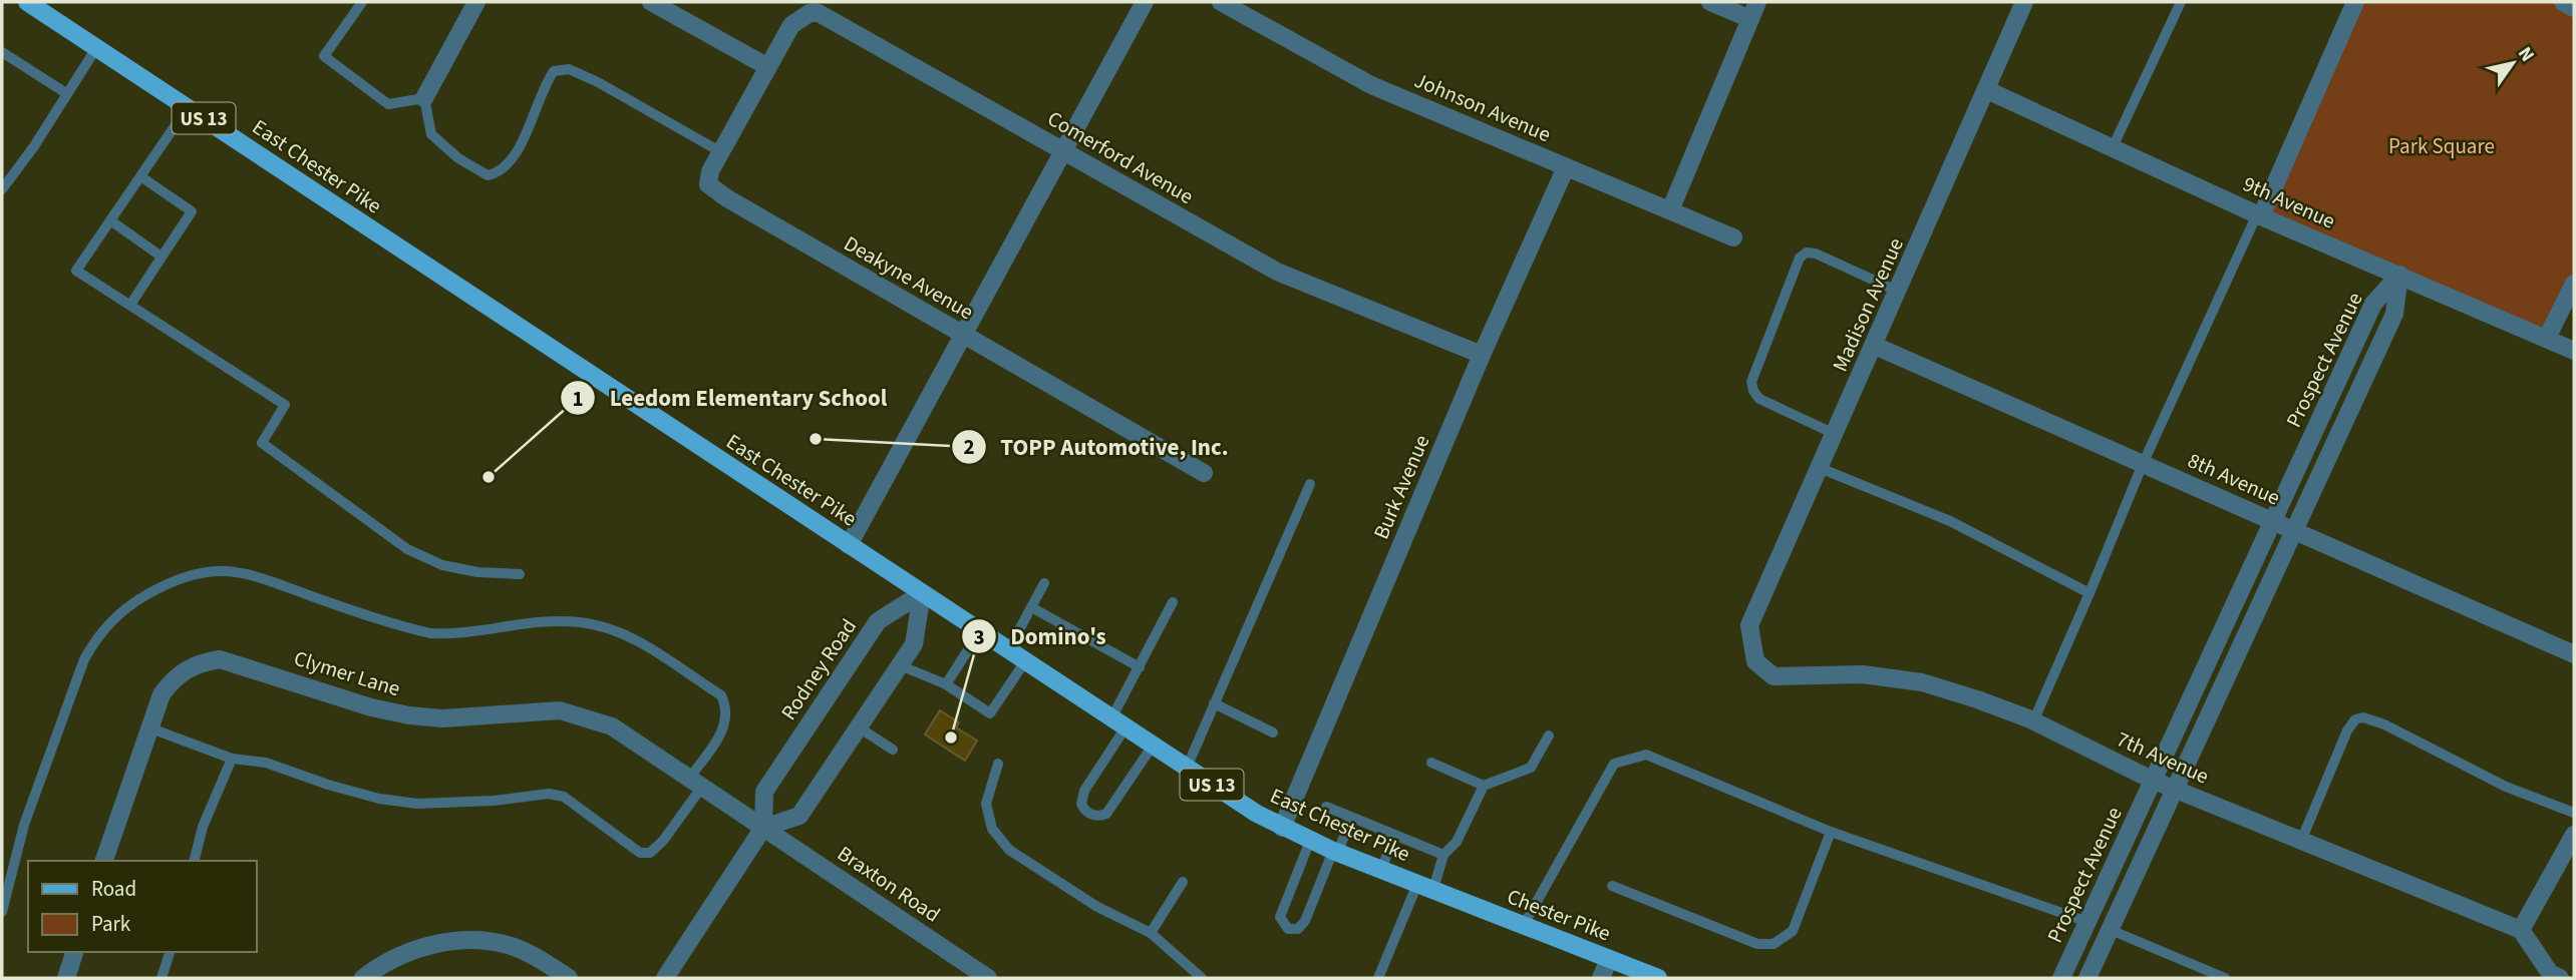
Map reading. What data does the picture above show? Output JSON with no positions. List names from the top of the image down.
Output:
{
  "streets": {
    "main road": ["US 13", "East Chester Pike", "Chester Pike"],
    "street": [
      "Johnson Avenue",
      "Comerford Avenue",
      "9th Avenue",
      "Deakyne Avenue",
      "Madison Avenue",
      "Prospect Avenue",
      "8th Avenue",
      "Burk Avenue",
      "Rodney Road",
      "Clymer Lane",
      "7th Avenue",
      "Braxton Road"
    ]
  },
  "crossings": [
    ["Johnson Avenue", "Burk Avenue"],
    ["Comerford Avenue", "Deakyne Avenue"],
    ["Comerford Avenue", "Burk Avenue"],
    ["East Chester Pike", "Burk Avenue"],
    ["East Chester Pike", "Rodney Road"],
    ["East Chester Pike", "Chester Pike"],
    ["9th Avenue", "Madison Avenue"],
    ["9th Avenue", "Prospect Avenue"],
    ["Madison Avenue", "8th Avenue"],
    ["Madison Avenue", "7th Avenue"],
    ["Prospect Avenue", "8th Avenue"],
    ["Prospect Avenue", "7th Avenue"],
    ["Rodney Road", "Clymer Lane"],
    ["Rodney Road", "Braxton Road"],
    ["Clymer Lane", "Braxton Road"]
  ],
  "parks": ["Park Square"],
  "places": ["TOPP Automotive, Inc.", "Leedom Elementary School", "Domino's"],
  "legend": ["Road", "Park"],
  "north": "top right"
}
